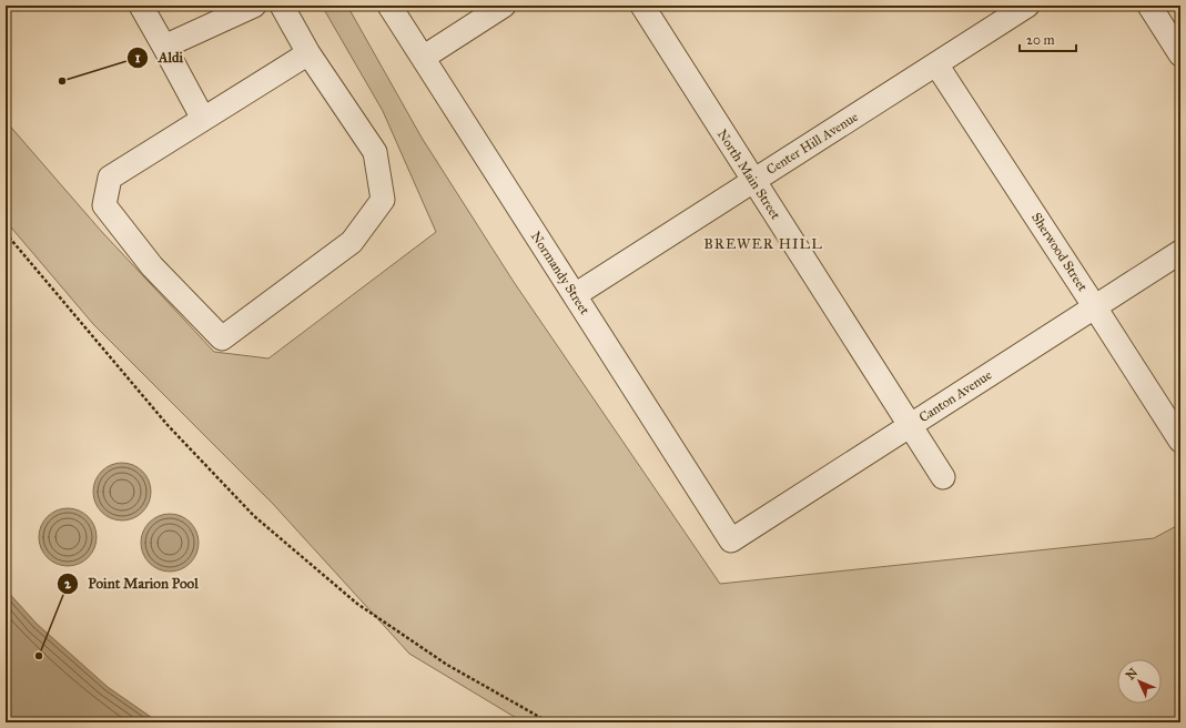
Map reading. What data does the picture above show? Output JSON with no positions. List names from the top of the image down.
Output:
{
  "streets": {
    "street": [
      "Center Hill Avenue",
      "North Main Street",
      "Sherwood Street",
      "Normandy Street",
      "Canton Avenue"
    ]
  },
  "crossings": [
    ["Center Hill Avenue", "North Main Street"],
    ["Center Hill Avenue", "Sherwood Street"],
    ["Center Hill Avenue", "Normandy Street"],
    ["North Main Street", "Canton Avenue"],
    ["Sherwood Street", "Canton Avenue"],
    ["Normandy Street", "Canton Avenue"]
  ],
  "districts": ["BREWER HILL"],
  "places": ["Aldi", "Point Marion Pool"],
  "scale_bar": "20 m",
  "north": "top left"
}
